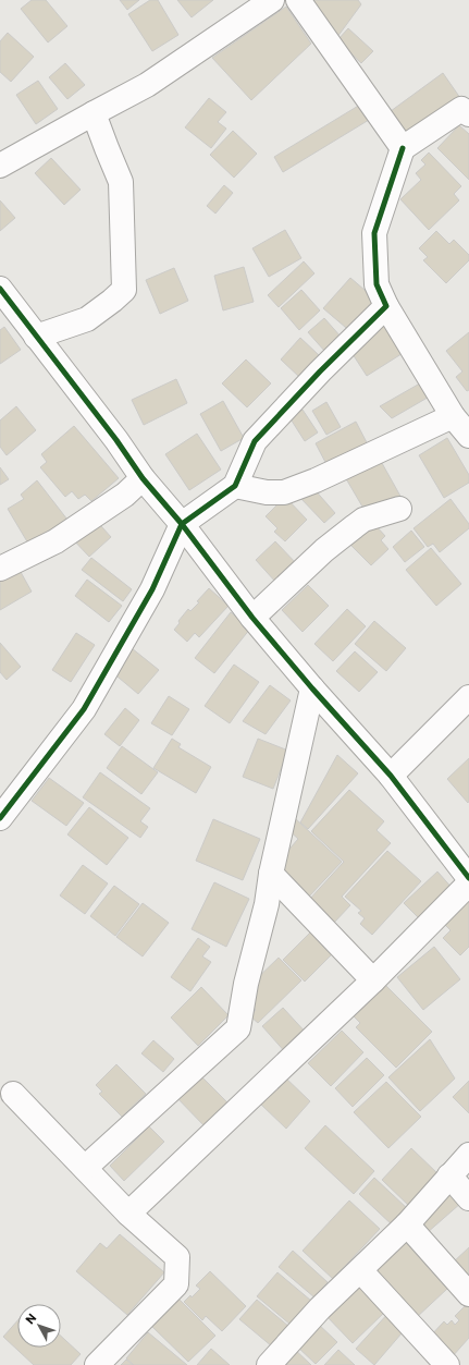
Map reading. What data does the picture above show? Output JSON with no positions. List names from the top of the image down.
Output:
{
  "north": "top left"
}
